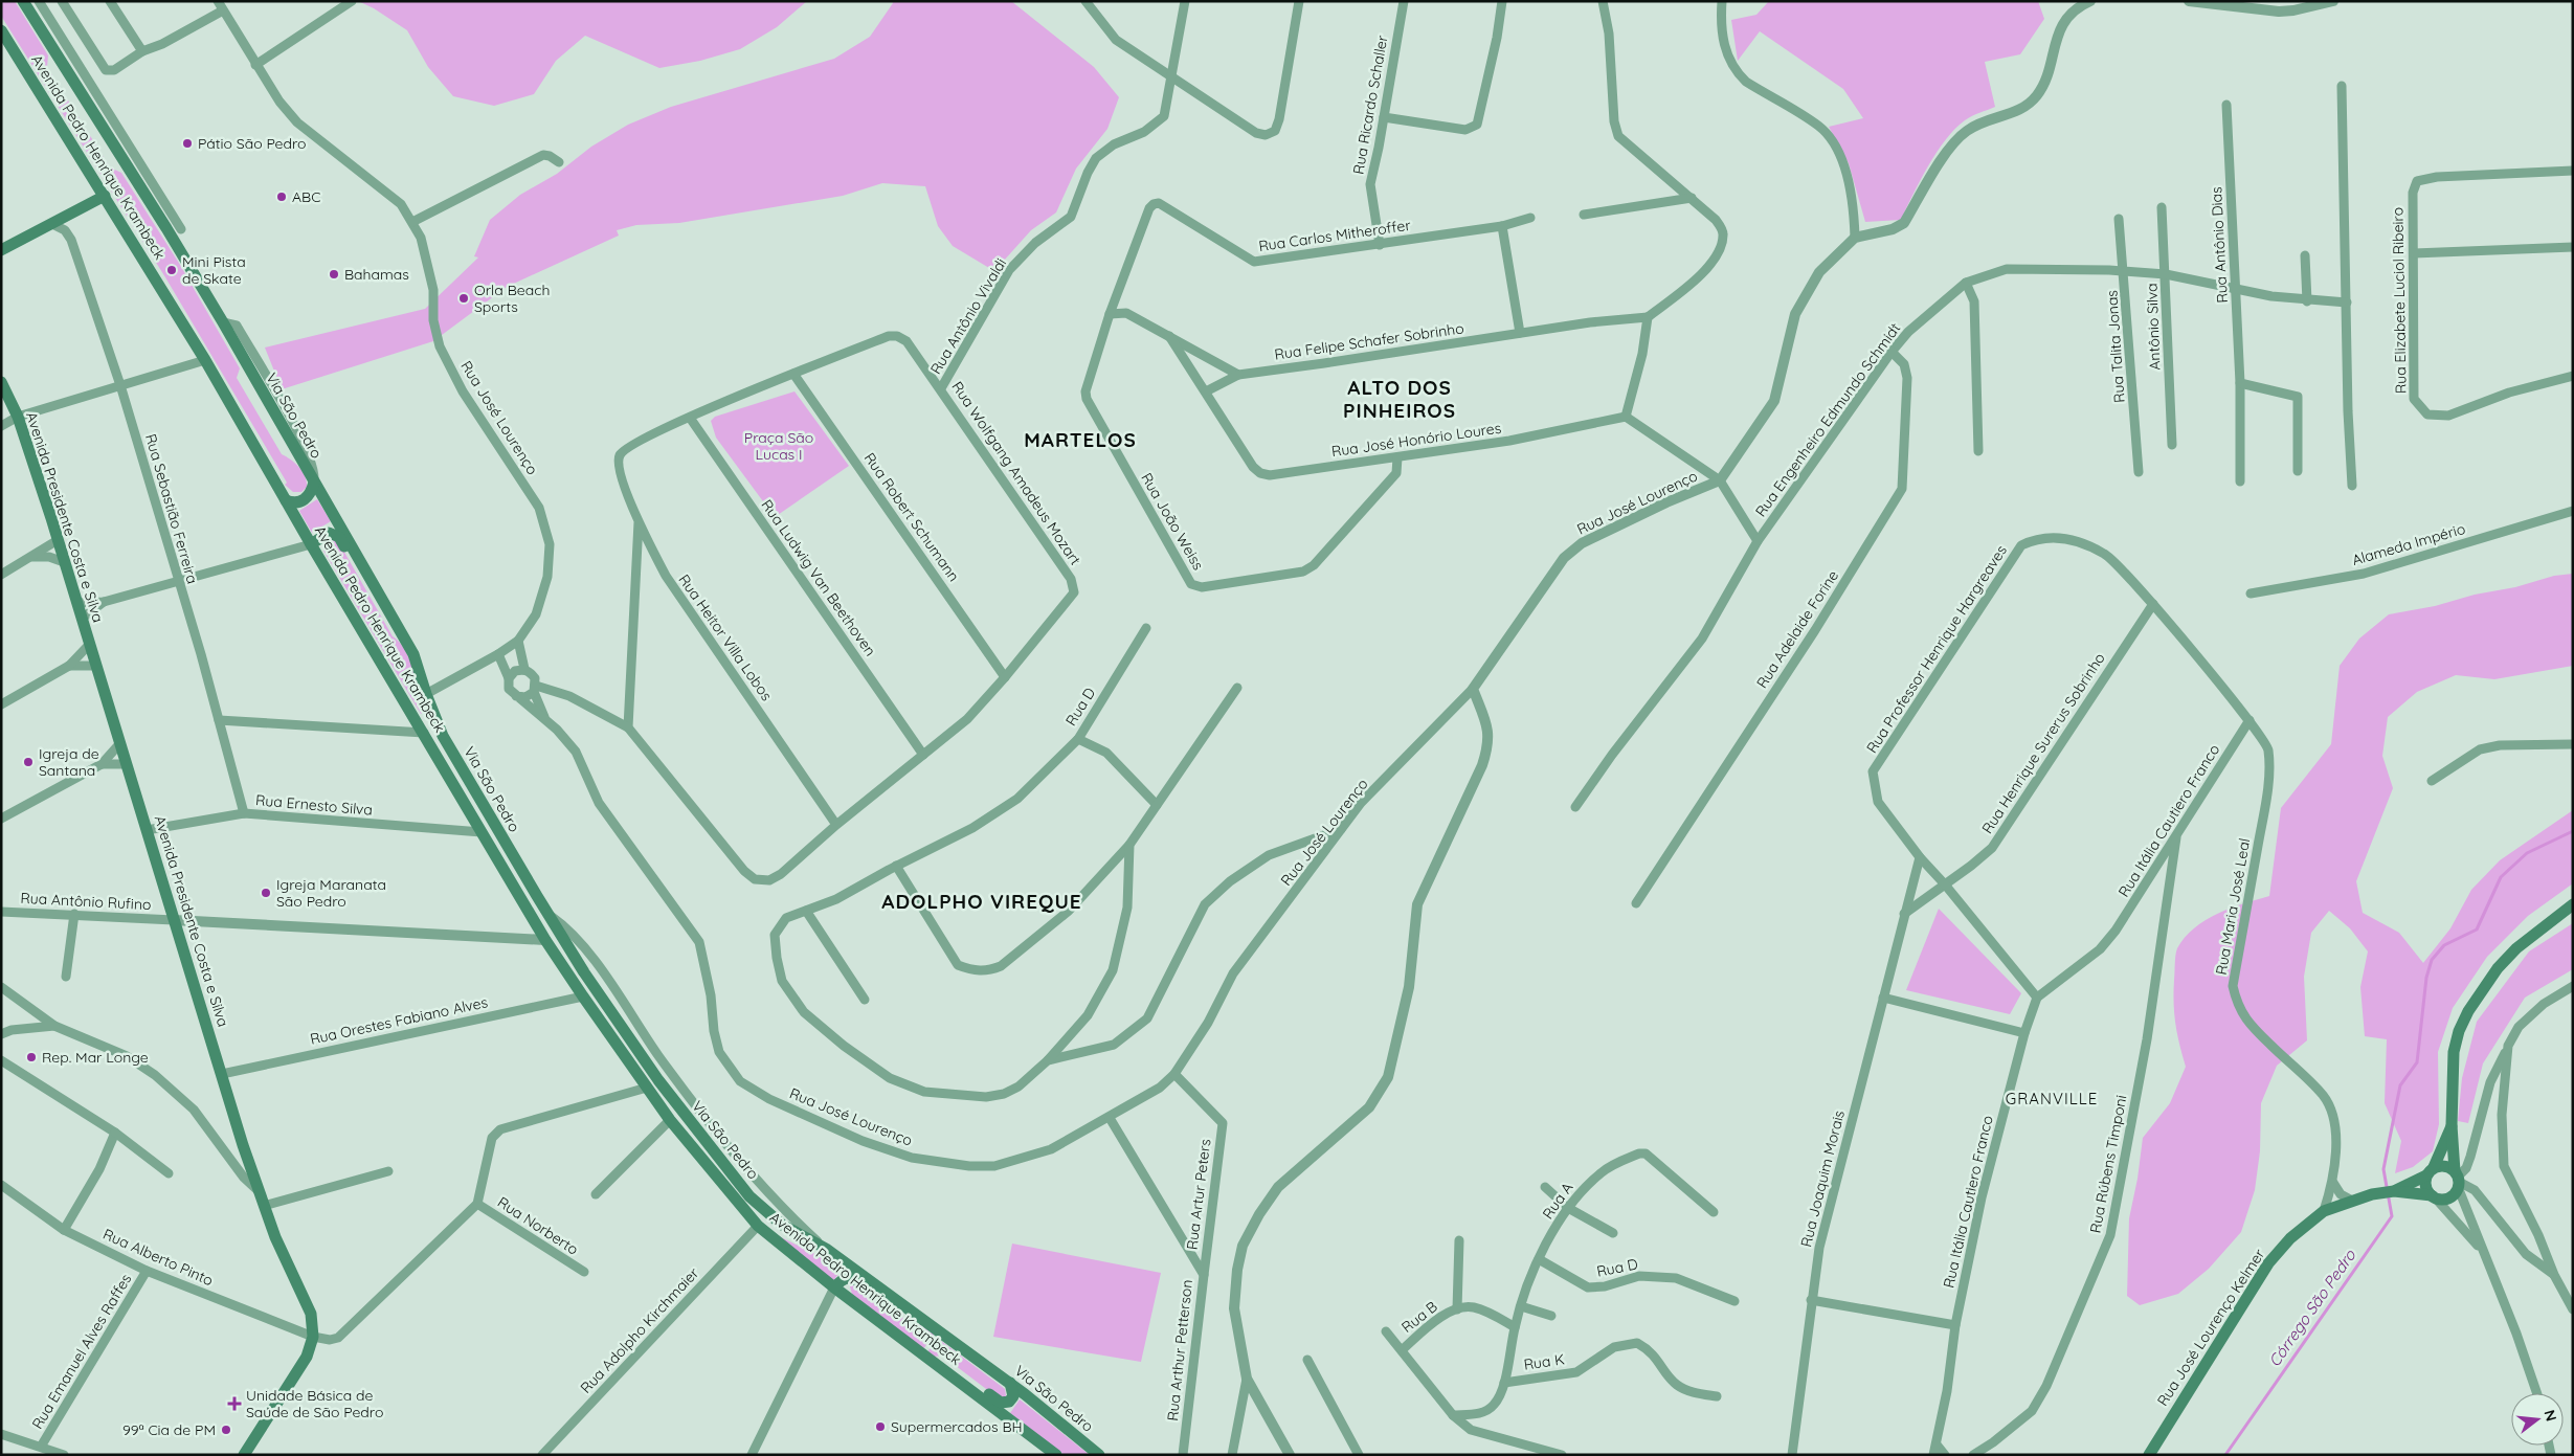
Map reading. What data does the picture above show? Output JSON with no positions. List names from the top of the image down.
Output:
{
  "streets": {
    "main road": [
      "Avenida Pedro Henrique Krambeck",
      "Via São Pedro",
      "Avenida Presidente Costa e Silva",
      "Rua José Lourenço Kelmer"
    ],
    "street": [
      "Rua Ricardo Schaller",
      "Rua Carlos Mitheroffer",
      "Rua Antônio Dias",
      "Rua Elizabete Luciol Ribeiro",
      "Rua Antônio Vivaldi",
      "Antônio Silva",
      "Rua Felipe Schafer Sobrinho",
      "Rua Talita Jonas",
      "Rua José Lourenço",
      "Rua Engenheiro Edmundo Schmidt",
      "Rua José Honório Loures",
      "Rua Wolfgang Amadeus Mozart",
      "Rua Sebastião Ferreira",
      "Rua Robert Schumann",
      "Rua João Weiss",
      "Alameda Império",
      "Rua Ludwig Van Beethoven",
      "Rua Adelaide Forine",
      "Rua Heitor Villa Lobos",
      "Rua Professor Henrique Hargreaves",
      "Rua D",
      "Rua Henrique Surerus Sobrinho",
      "Rua Ernesto Silva",
      "Rua Itália Cautiero Franco",
      "Rua Antônio Rufino",
      "Rua Maria José Leal",
      "Rua Orestes Fabiano Alves",
      "Rua Rúbens Timponi",
      "Rua Joaquim Morais",
      "Rua Artur Peters",
      "Rua A",
      "Rua Norberto",
      "Rua Alberto Pinto",
      "Rua B",
      "Rua Adolpho Kirchmaier",
      "Rua Arthur Petterson",
      "Rua Emanuel Alves Raffes",
      "Rua K"
    ]
  },
  "crossings": [
    ["Rua Ricardo Schaller", "Rua Carlos Mitheroffer"],
    ["Avenida Pedro Henrique Krambeck", "Rua Ernesto Silva"],
    ["Avenida Pedro Henrique Krambeck", "Rua Antônio Rufino"],
    ["Avenida Pedro Henrique Krambeck", "Rua Orestes Fabiano Alves"],
    ["Avenida Pedro Henrique Krambeck", "Rua Adolpho Kirchmaier"],
    ["Rua Carlos Mitheroffer", "Rua João Weiss"],
    ["Rua Antônio Dias", "Rua Engenheiro Edmundo Schmidt"],
    ["Rua Antônio Vivaldi", "Rua Wolfgang Amadeus Mozart"],
    ["Antônio Silva", "Rua Engenheiro Edmundo Schmidt"],
    ["Rua Felipe Schafer Sobrinho", "Rua José Honório Loures"],
    ["Rua Talita Jonas", "Rua Engenheiro Edmundo Schmidt"],
    ["Rua José Lourenço", "Rua Wolfgang Amadeus Mozart"],
    ["Rua José Lourenço", "Rua Artur Peters"],
    ["Rua José Lourenço", "Rua Arthur Petterson"],
    ["Rua Engenheiro Edmundo Schmidt", "Rua Adelaide Forine"],
    ["Rua José Honório Loures", "Rua João Weiss"],
    ["Rua Wolfgang Amadeus Mozart", "Rua Robert Schumann"],
    ["Rua Wolfgang Amadeus Mozart", "Rua Ludwig Van Beethoven"],
    ["Rua Wolfgang Amadeus Mozart", "Rua Heitor Villa Lobos"],
    ["Rua Sebastião Ferreira", "Rua Ernesto Silva"],
    ["Avenida Presidente Costa e Silva", "Rua Ernesto Silva"],
    ["Avenida Presidente Costa e Silva", "Rua Antônio Rufino"],
    ["Avenida Presidente Costa e Silva", "Rua Orestes Fabiano Alves"],
    ["Avenida Presidente Costa e Silva", "Rua Alberto Pinto"],
    ["Rua Professor Henrique Hargreaves", "Rua Henrique Surerus Sobrinho"],
    ["Rua Professor Henrique Hargreaves", "Rua Itália Cautiero Franco"],
    ["Rua Professor Henrique Hargreaves", "Rua Maria José Leal"],
    ["Rua Professor Henrique Hargreaves", "Rua Joaquim Morais"],
    ["Rua D", "Rua A"],
    ["Rua Itália Cautiero Franco", "Rua Rúbens Timponi"],
    ["Rua Maria José Leal", "Rua José Lourenço Kelmer"],
    ["Rua Artur Peters", "Rua Arthur Petterson"],
    ["Rua A", "Rua B"],
    ["Rua A", "Rua K"],
    ["Rua Norberto", "Rua Alberto Pinto"],
    ["Rua Alberto Pinto", "Rua Emanuel Alves Raffes"],
    ["Rua B", "Rua K"]
  ],
  "districts": [
    "ALTO DOS PINHEIROS",
    "MARTELOS",
    "ADOLPHO VIREQUE",
    "GRANVILLE"
  ],
  "water": ["Córrego São Pedro"],
  "parks": ["Praça São Lucas I"],
  "places": {
    "other": [
      "Pátio São Pedro",
      "ABC",
      "Mini Pista de Skate",
      "Bahamas",
      "Orla Beach Sports",
      "Igreja de Santana",
      "Igreja Maranata São Pedro",
      "Rep. Mar Longe",
      "Supermercados BH",
      "99ª Cia de PM"
    ],
    "health": ["Unidade Básica de Saúde de São Pedro"]
  },
  "north": "right"
}
